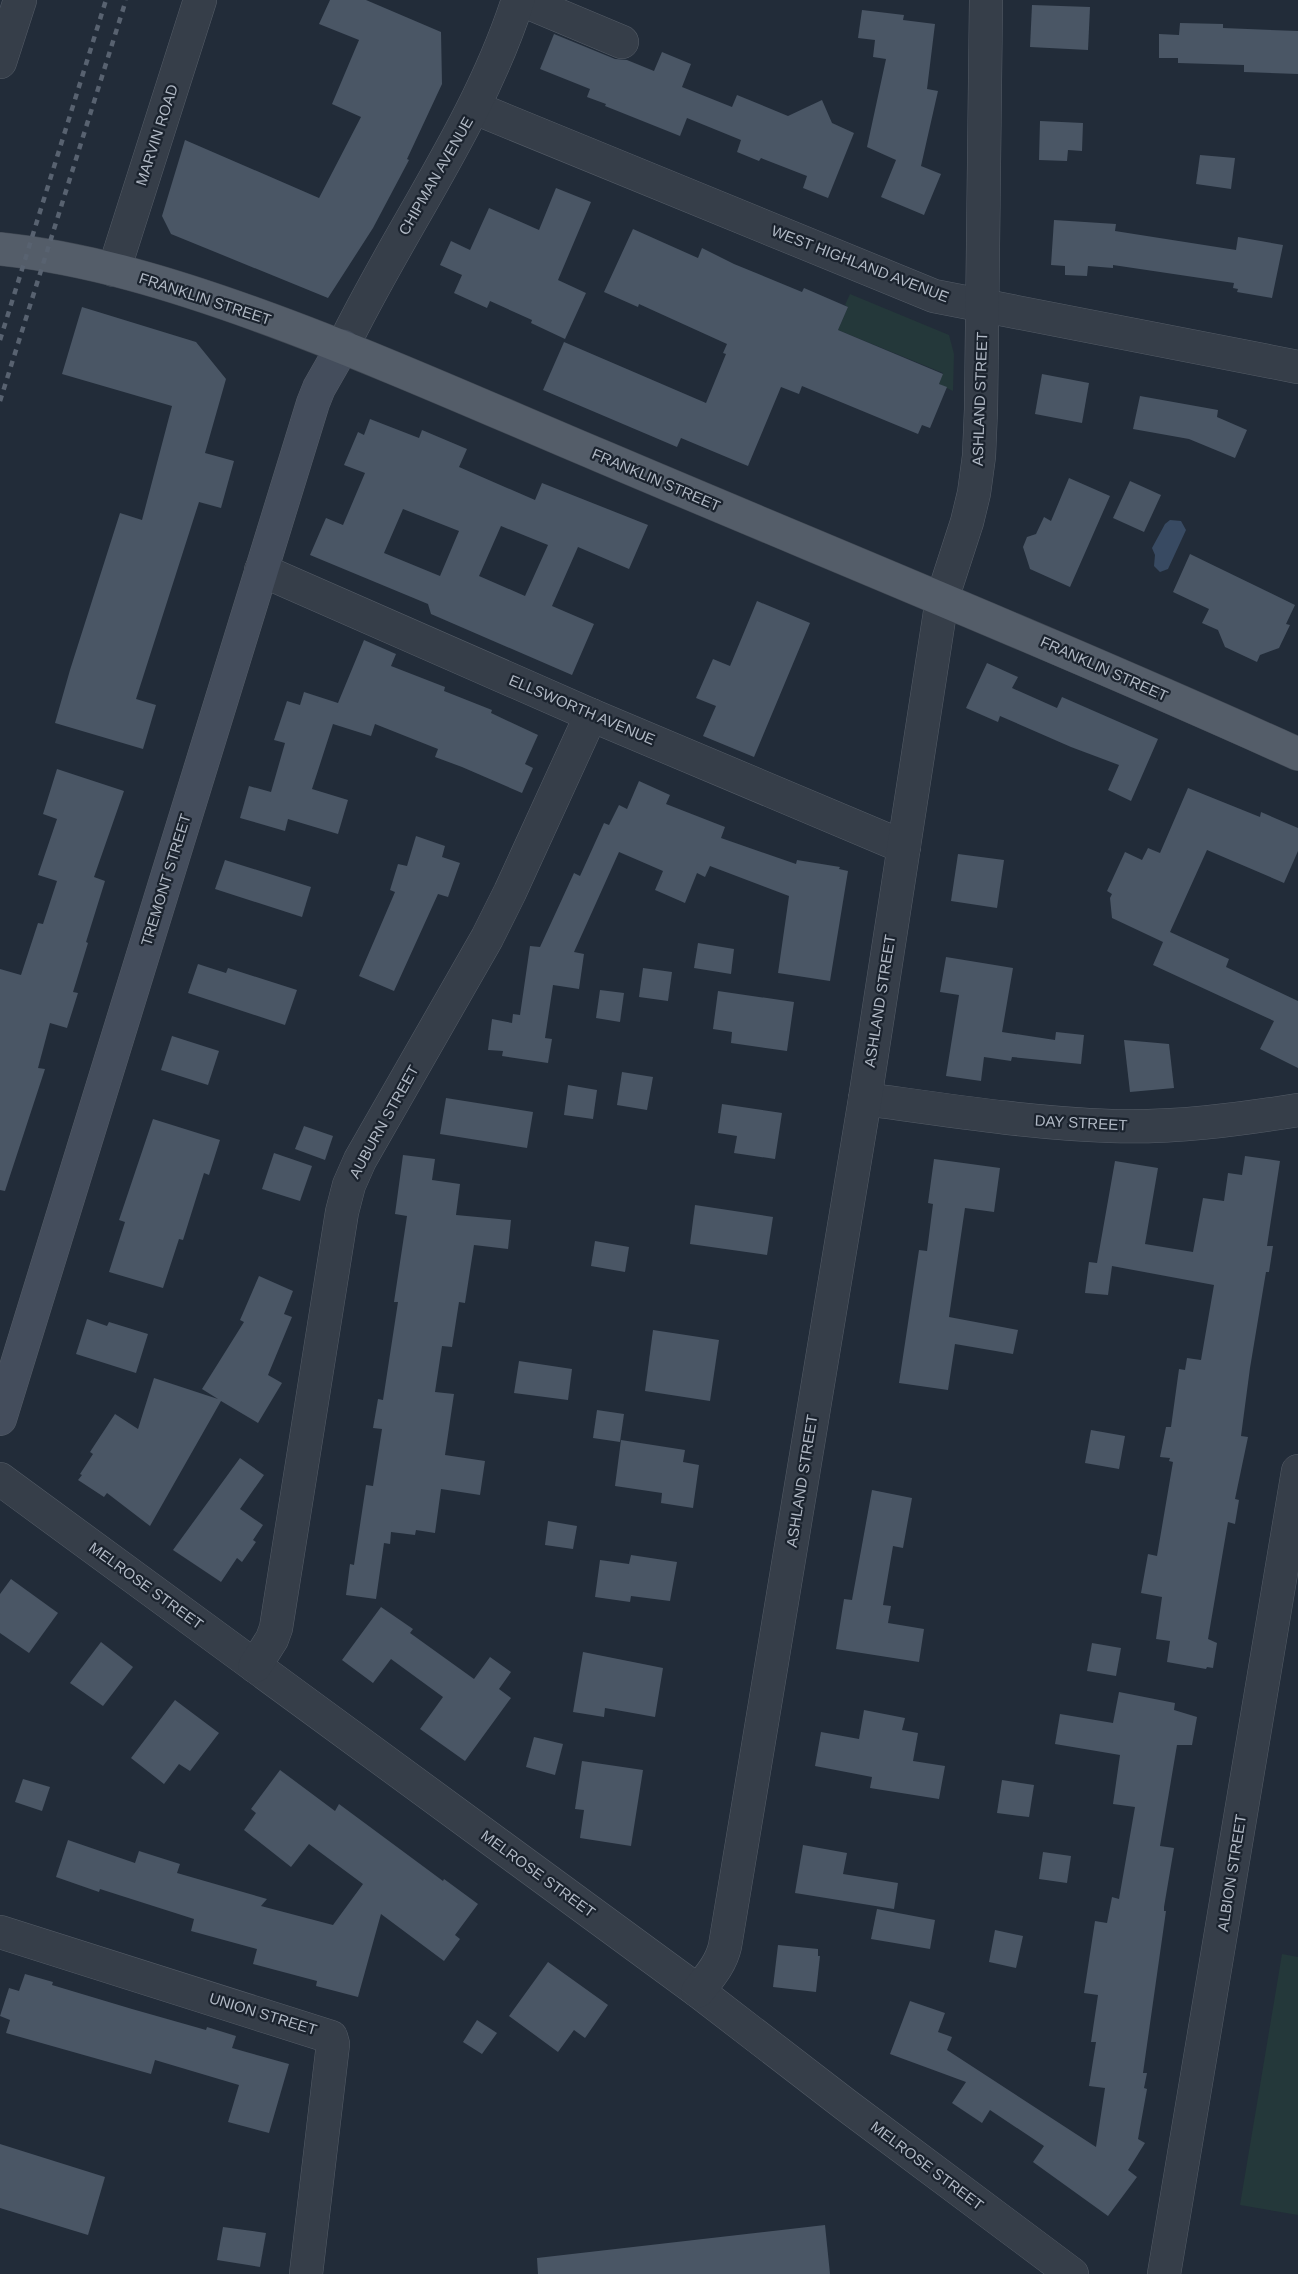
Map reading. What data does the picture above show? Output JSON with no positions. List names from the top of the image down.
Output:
{
  "streets": {
    "main road": ["FRANKLIN STREET"],
    "street": [
      "MARVIN ROAD",
      "CHIPMAN AVENUE",
      "WEST HIGHLAND AVENUE",
      "ASHLAND STREET",
      "ELLSWORTH AVENUE",
      "TREMONT STREET",
      "AUBURN STREET",
      "DAY STREET",
      "MELROSE STREET",
      "ALBION STREET",
      "UNION STREET"
    ]
  },
  "crossings": [
    ["MARVIN ROAD", "FRANKLIN STREET"],
    ["CHIPMAN AVENUE", "WEST HIGHLAND AVENUE"],
    ["CHIPMAN AVENUE", "FRANKLIN STREET"],
    ["CHIPMAN AVENUE", "TREMONT STREET"],
    ["WEST HIGHLAND AVENUE", "ASHLAND STREET"],
    ["FRANKLIN STREET", "ASHLAND STREET"],
    ["FRANKLIN STREET", "TREMONT STREET"],
    ["ASHLAND STREET", "ELLSWORTH AVENUE"],
    ["ASHLAND STREET", "DAY STREET"],
    ["ASHLAND STREET", "MELROSE STREET"],
    ["ELLSWORTH AVENUE", "TREMONT STREET"],
    ["ELLSWORTH AVENUE", "AUBURN STREET"],
    ["AUBURN STREET", "MELROSE STREET"]
  ]
}
